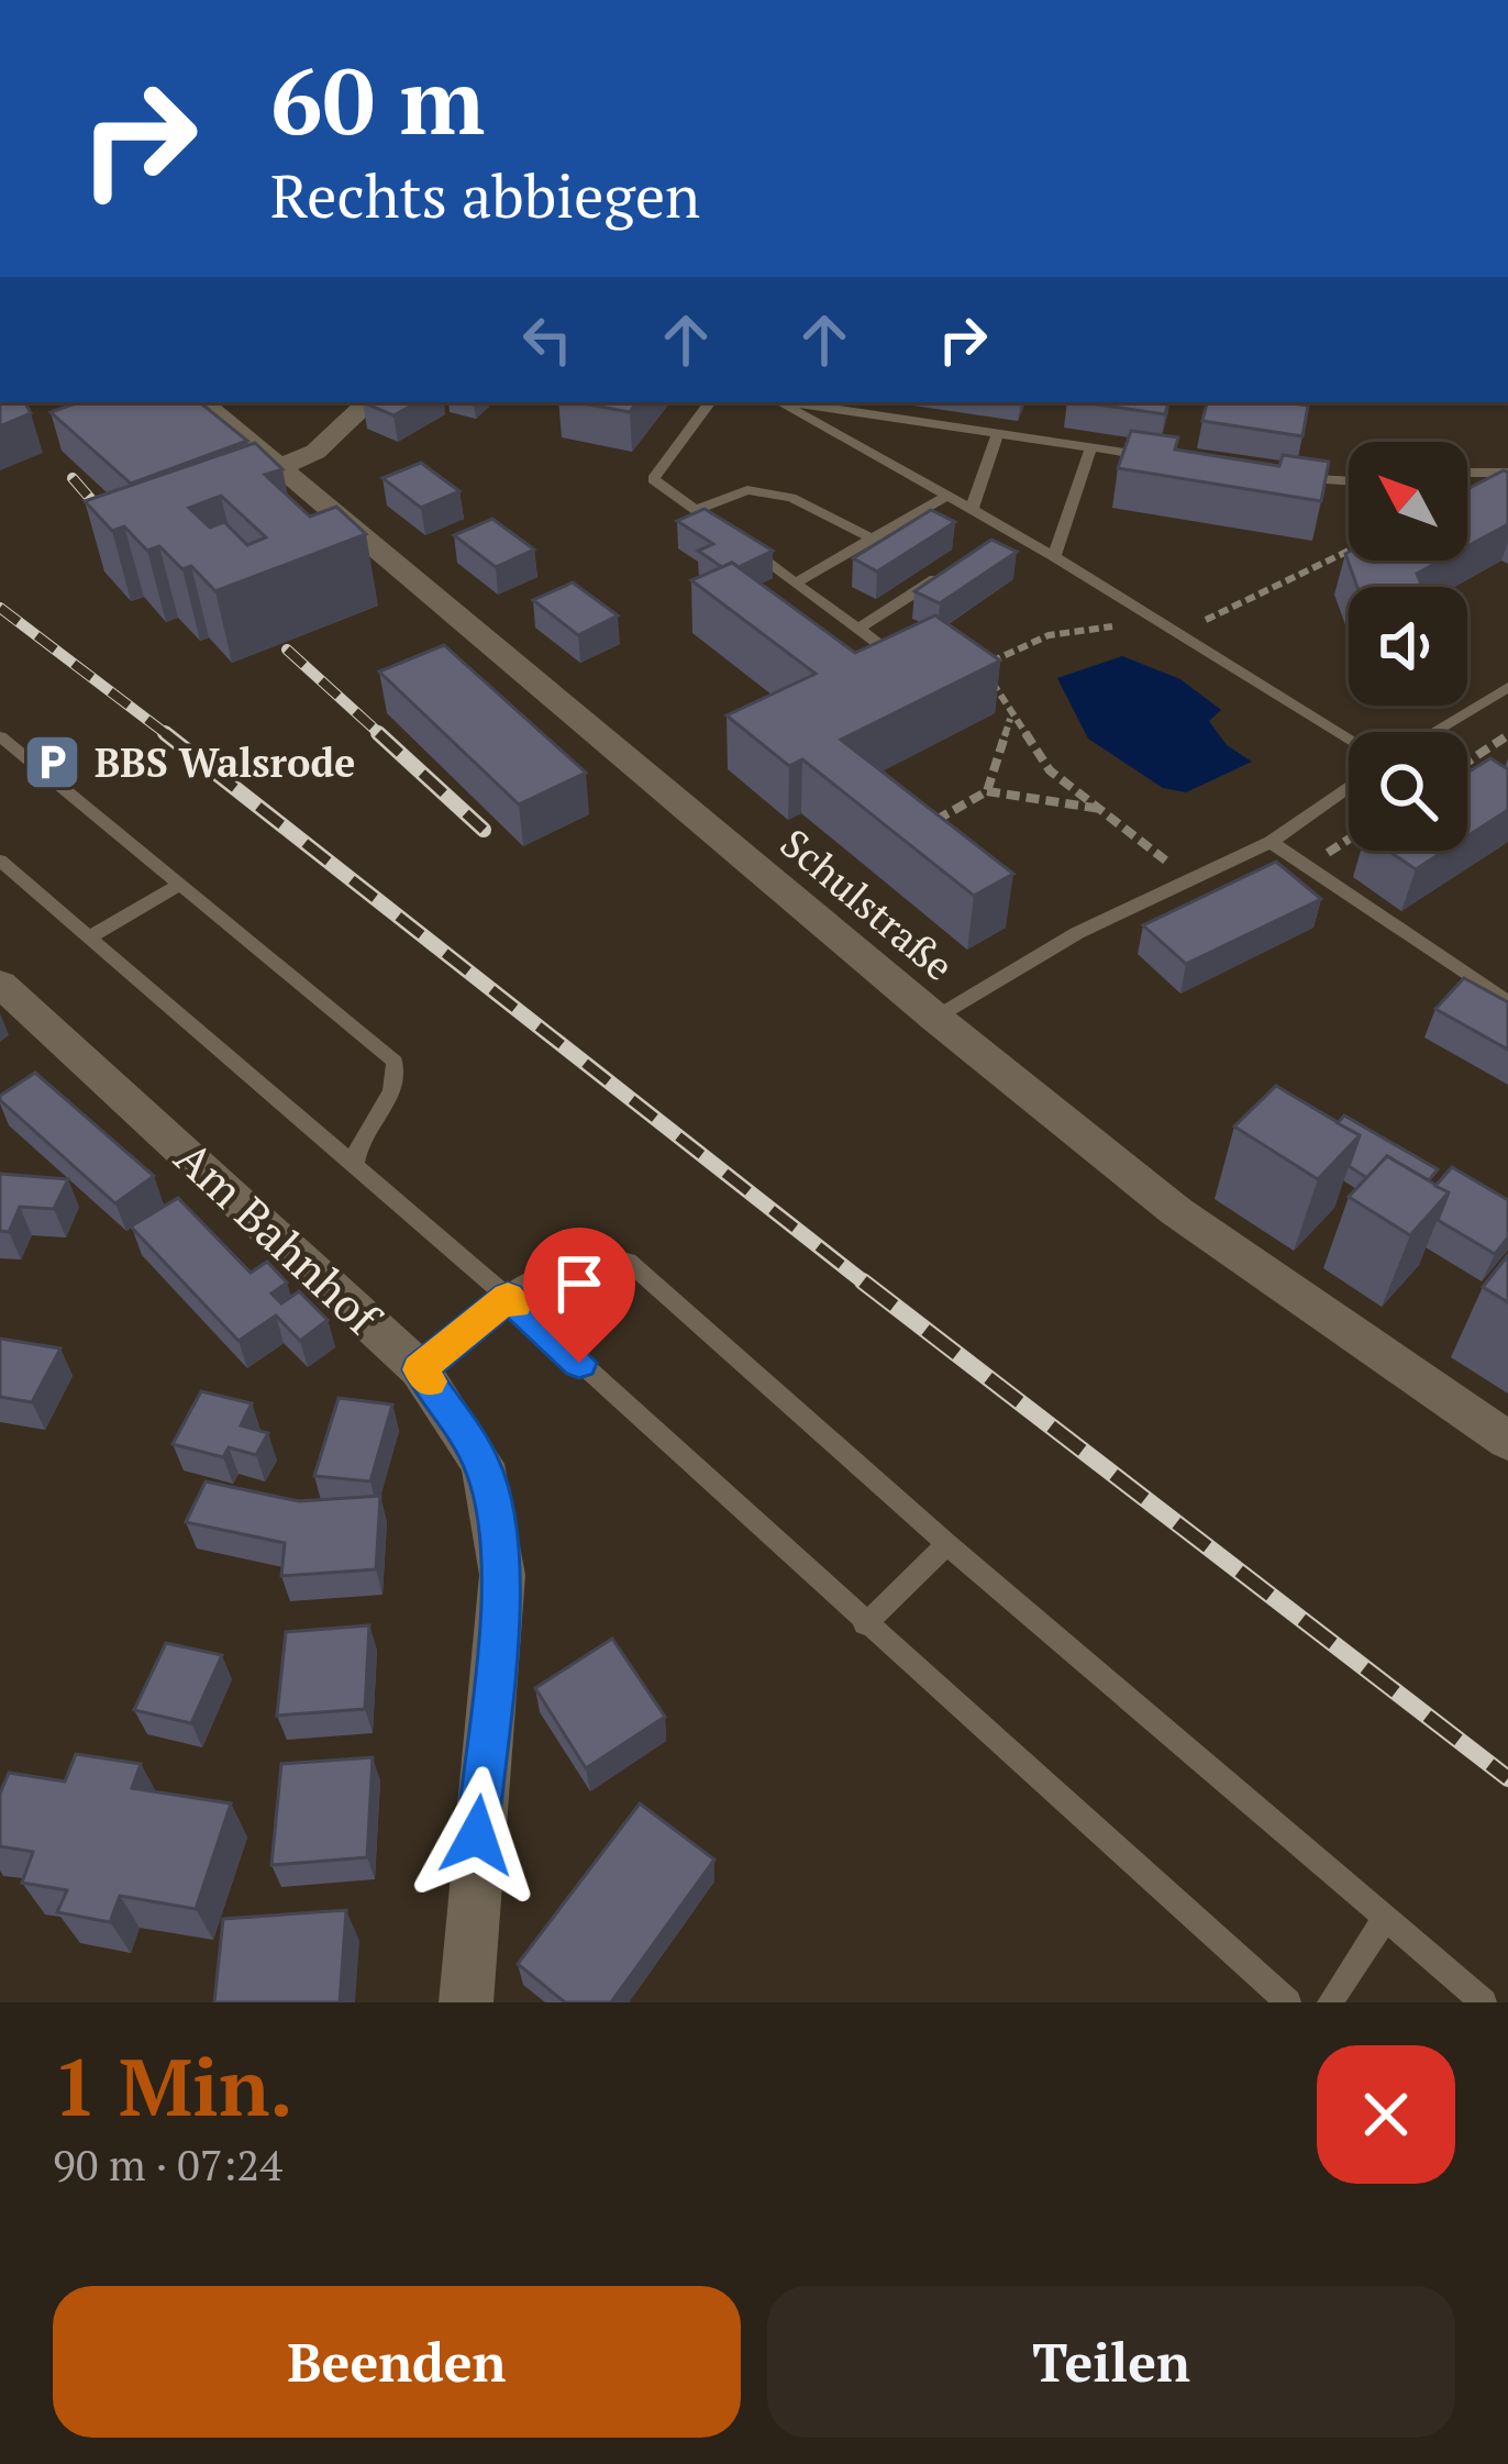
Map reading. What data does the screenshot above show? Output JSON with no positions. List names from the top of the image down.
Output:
{
  "streets": {
    "street": ["Schulstraße", "Am Bahnhof"]
  },
  "places": {
    "parking": ["BBS Walsrode"]
  },
  "north": "top left",
  "page": {
    "turn": ["60 m", "Rechts abbiegen"],
    "heading": ["1 Min.", "90 m · 07:24"],
    "buttons": ["Beenden", "Teilen"]
  }
}
